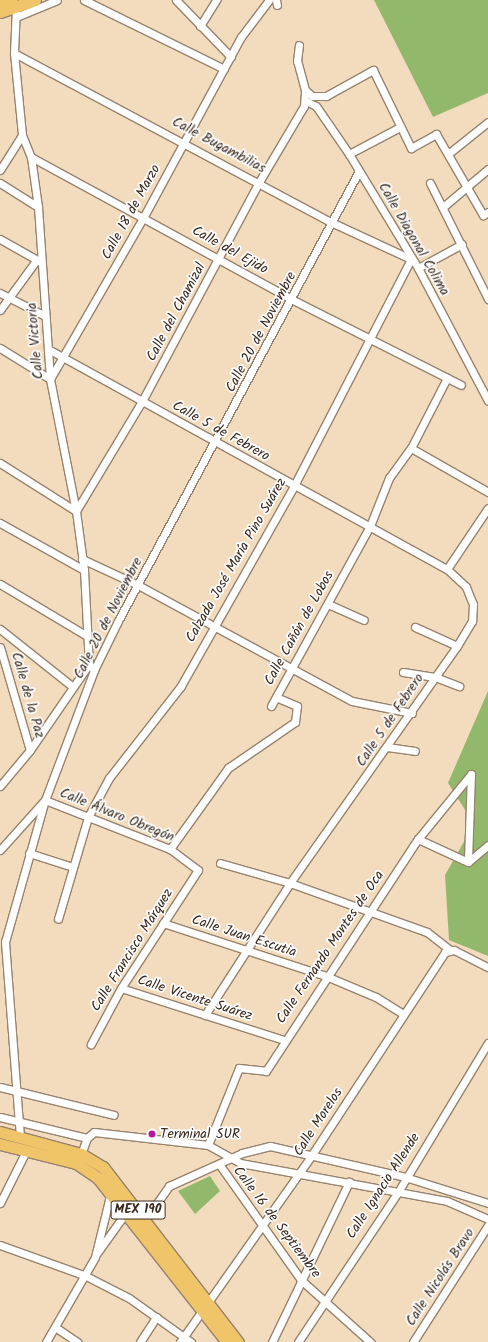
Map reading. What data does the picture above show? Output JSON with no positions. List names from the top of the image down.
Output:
{
  "streets": {
    "main road": ["MEX 190"],
    "street": [
      "Calle Bugambilias",
      "Calle 18 de Marzo",
      "Calle Diagonal Colima",
      "Calle del Ejido",
      "Calle del Chamizal",
      "Calle 20 de Noviembre",
      "Calle Victoria",
      "Calle 5 de Febrero",
      "Calzada José María Pino Suárez",
      "Calle Cañón de Lobos",
      "Calle de la Paz",
      "Calle Álvaro Obregón",
      "Calle Juan Escutia",
      "Calle Fernando Montes de Oca",
      "Calle Francisco Márquez",
      "Calle Vicente Suárez",
      "Calle Morelos",
      "Calle Ignacio Allende",
      "Calle 16 de Septiembre",
      "Calle Nicolás Bravo"
    ]
  },
  "crossings": [
    ["Calle Bugambilias", "Calle 18 de Marzo"],
    ["Calle Bugambilias", "Calle Diagonal Colima"],
    ["Calle Bugambilias", "Calle del Chamizal"],
    ["Calle Bugambilias", "Calle 20 de Noviembre"],
    ["Calle Bugambilias", "Calle Victoria"],
    ["Calle Bugambilias", "Calzada José María Pino Suárez"],
    ["Calle 18 de Marzo", "Calle del Ejido"],
    ["Calle 18 de Marzo", "Calle Victoria"],
    ["Calle 18 de Marzo", "Calle 5 de Febrero"],
    ["Calle Diagonal Colima", "Calle del Chamizal"],
    ["Calle Diagonal Colima", "Calle 20 de Noviembre"],
    ["Calle Diagonal Colima", "Calzada José María Pino Suárez"],
    ["Calle del Ejido", "Calle del Chamizal"],
    ["Calle del Ejido", "Calle 20 de Noviembre"],
    ["Calle del Ejido", "Calle Victoria"],
    ["Calle del Ejido", "Calzada José María Pino Suárez"],
    ["Calle del Ejido", "Calle Cañón de Lobos"],
    ["Calle del Chamizal", "Calle Victoria"],
    ["Calle del Chamizal", "Calle 5 de Febrero"],
    ["Calle 20 de Noviembre", "Calle 5 de Febrero"],
    ["Calle 20 de Noviembre", "Calle Álvaro Obregón"],
    ["Calle 20 de Noviembre", "MEX 190"],
    ["Calle Victoria", "Calle 5 de Febrero"],
    ["Calle 5 de Febrero", "Calzada José María Pino Suárez"],
    ["Calle 5 de Febrero", "Calle Cañón de Lobos"],
    ["Calzada José María Pino Suárez", "Calle Álvaro Obregón"],
    ["Calle Cañón de Lobos", "Calle Álvaro Obregón"],
    ["Calle Álvaro Obregón", "Calle Francisco Márquez"],
    ["Calle Juan Escutia", "Calle Fernando Montes de Oca"],
    ["Calle Juan Escutia", "Calle Francisco Márquez"],
    ["Calle Juan Escutia", "Calle Morelos"],
    ["Calle Fernando Montes de Oca", "Calle Vicente Suárez"],
    ["Calle Francisco Márquez", "Calle Vicente Suárez"],
    ["Calle Morelos", "MEX 190"],
    ["Calle Morelos", "Calle 16 de Septiembre"],
    ["Calle Ignacio Allende", "Calle 16 de Septiembre"]
  ],
  "places": ["Terminal SUR"]
}
